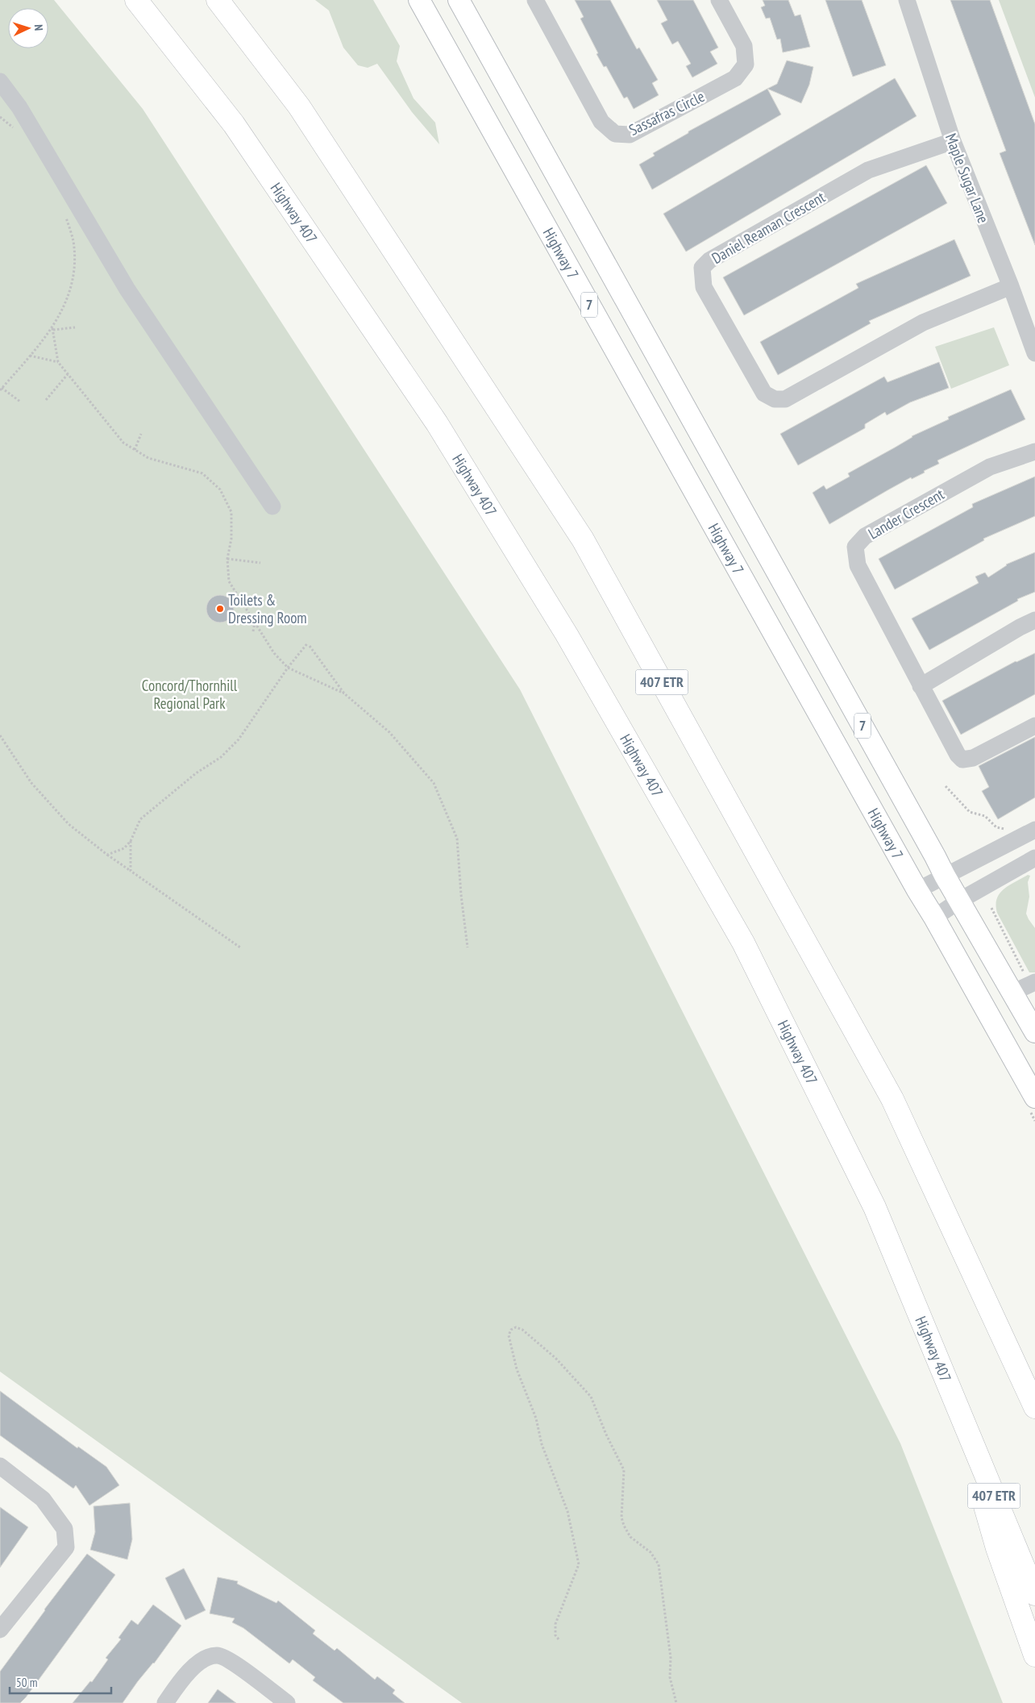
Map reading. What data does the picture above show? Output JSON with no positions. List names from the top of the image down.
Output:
{
  "streets": {
    "highway": ["Highway 407", "407 ETR"],
    "main road": ["Highway 7", "7"],
    "street": [
      "Sassafras Circle",
      "Maple Sugar Lane",
      "Daniel Reaman Crescent",
      "Lander Crescent"
    ]
  },
  "crossings": [
    ["Maple Sugar Lane", "Daniel Reaman Crescent"]
  ],
  "parks": ["Concord/Thornhill Regional Park"],
  "places": ["Toilets & Dressing Room"],
  "scale_bar": "50 m",
  "north": "right"
}
